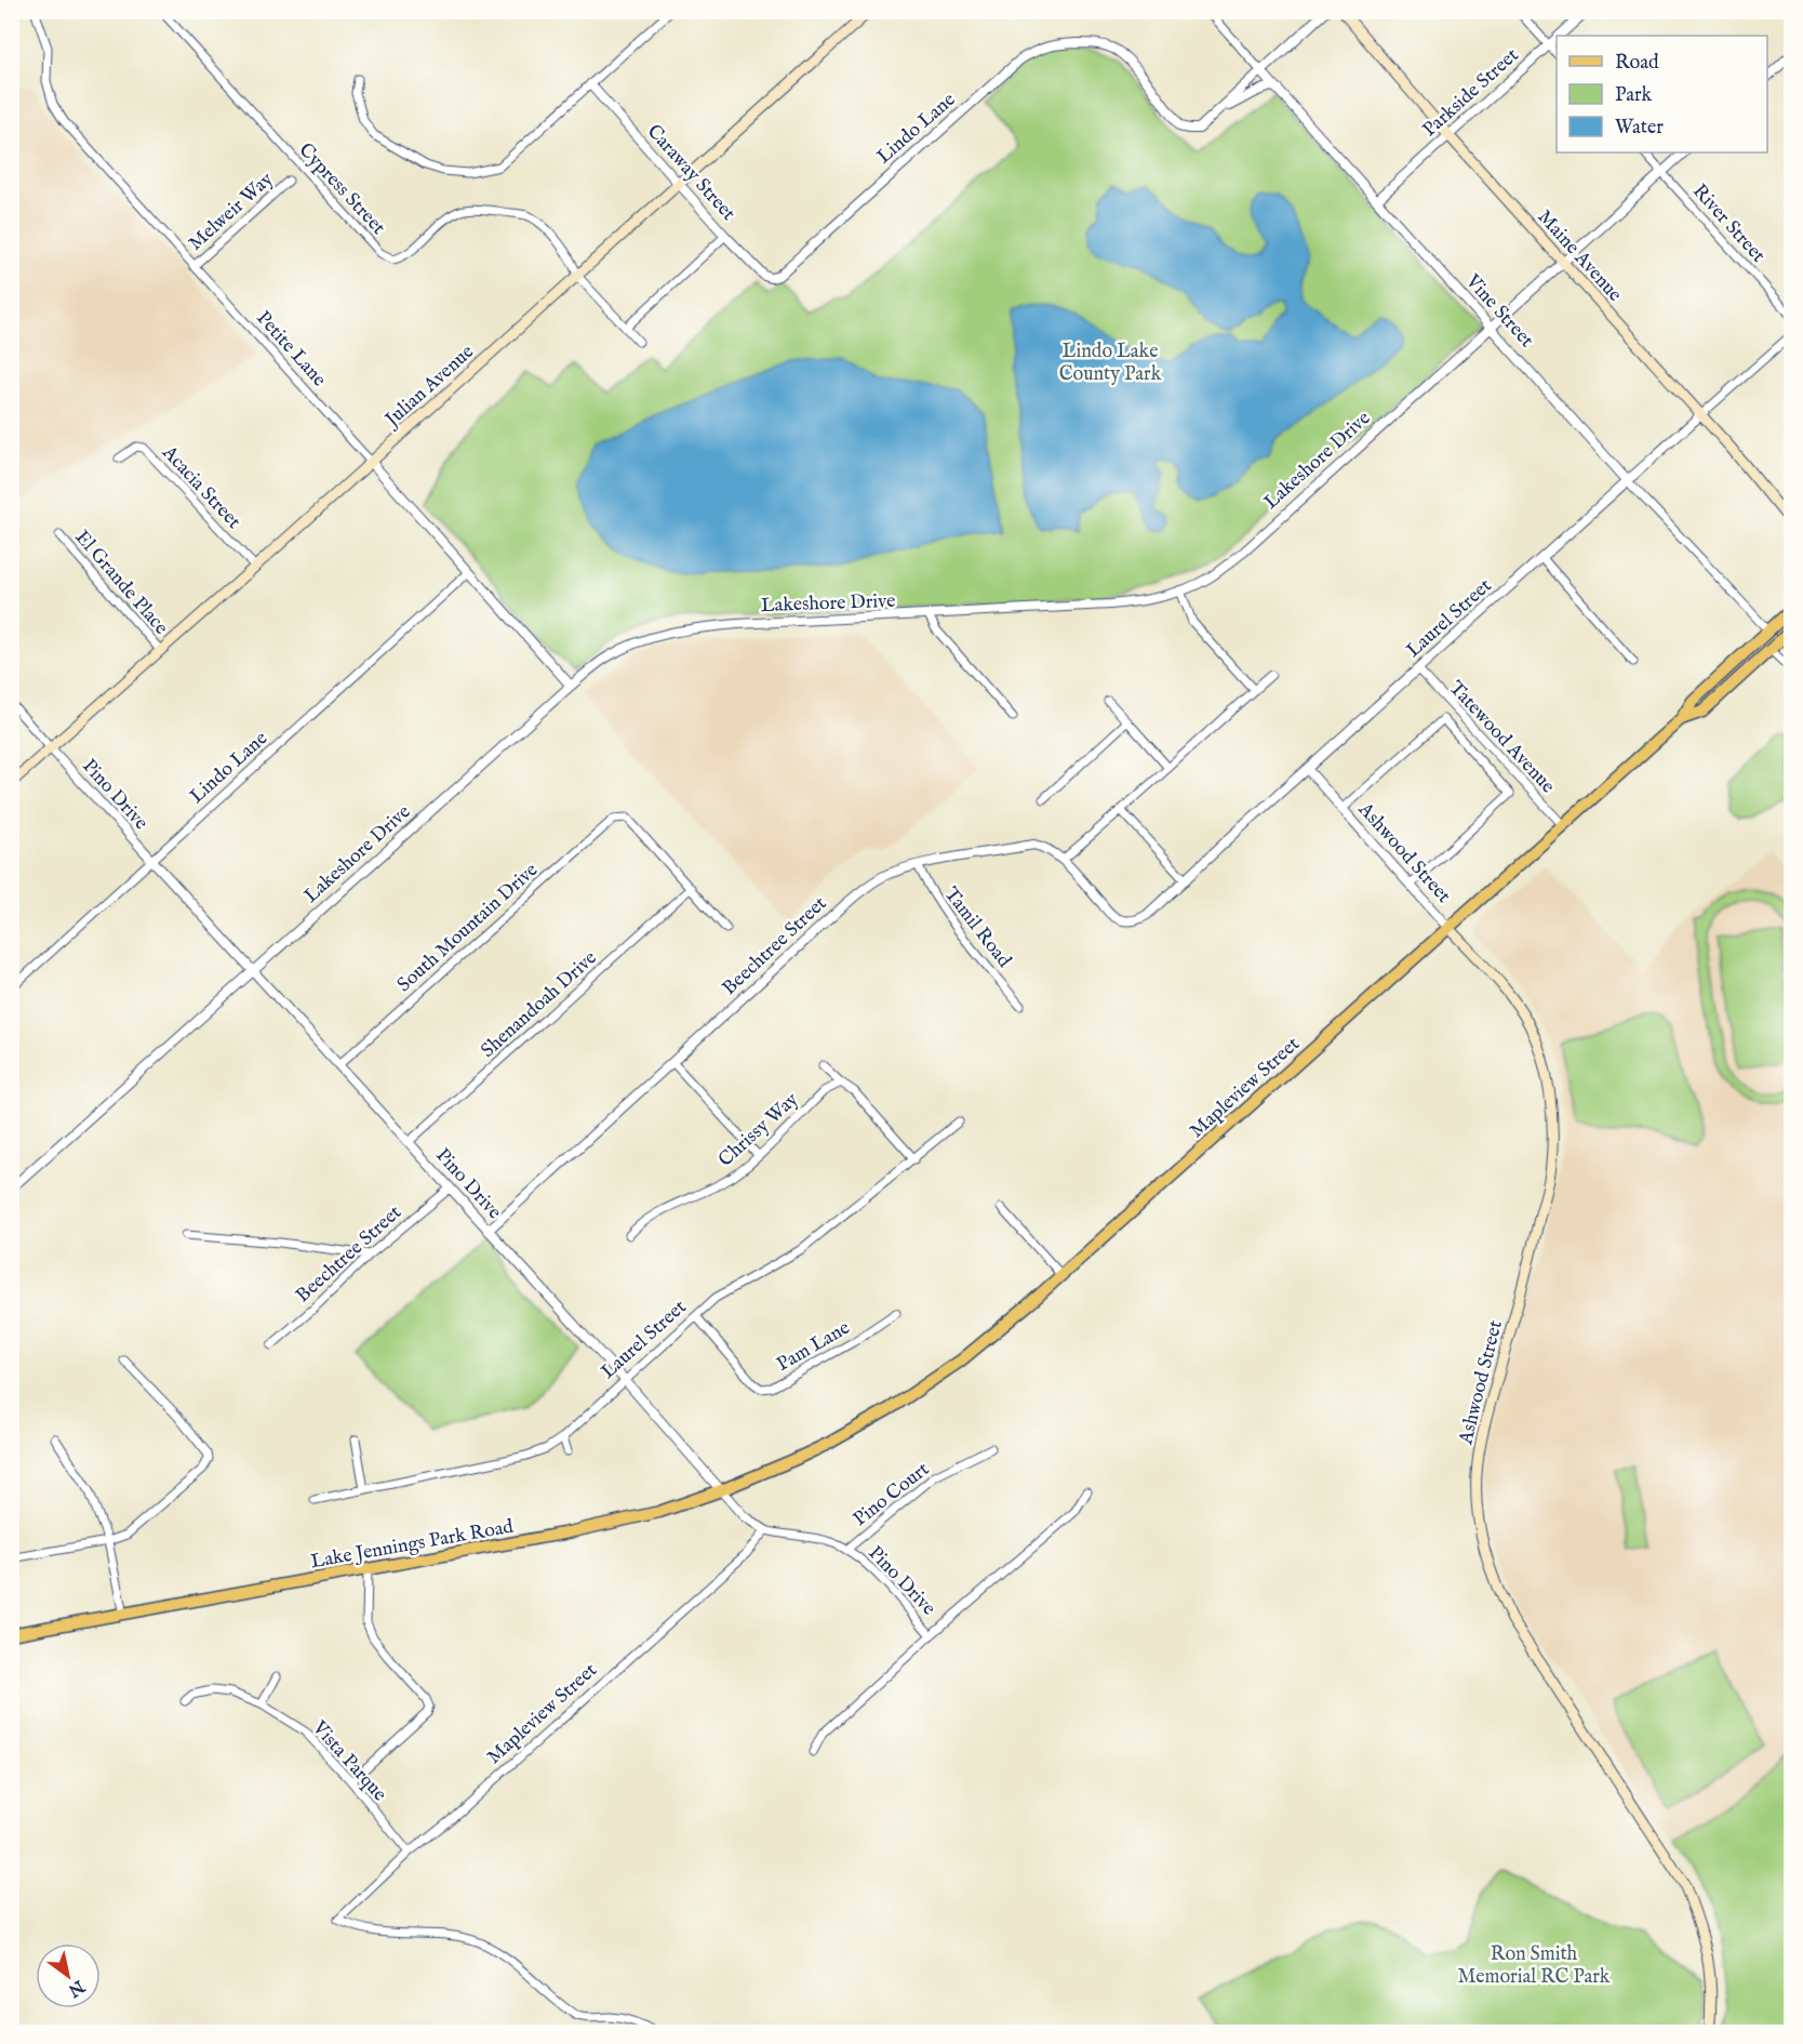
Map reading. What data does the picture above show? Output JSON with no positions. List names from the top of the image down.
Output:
{
  "streets": {
    "main road": [
      "Maine Avenue",
      "Julian Avenue",
      "Ashwood Street",
      "Mapleview Street",
      "Lake Jennings Park Road"
    ],
    "street": [
      "Parkside Street",
      "Lindo Lane",
      "Caraway Street",
      "Cypress Street",
      "Melweir Way",
      "River Street",
      "Vine Street",
      "Petite Lane",
      "Lakeshore Drive",
      "Acacia Street",
      "El Grande Place",
      "Laurel Street",
      "Tatewood Avenue",
      "Pino Drive",
      "South Mountain Drive",
      "Tamil Road",
      "Beechtree Street",
      "Shenandoah Drive",
      "Chrissy Way",
      "Pam Lane",
      "Pino Court",
      "Vista Parque"
    ]
  },
  "crossings": [
    ["Parkside Street", "Maine Avenue"],
    ["Parkside Street", "Vine Street"],
    ["Lindo Lane", "Caraway Street"],
    ["Lindo Lane", "Petite Lane"],
    ["Lindo Lane", "Pino Drive"],
    ["Caraway Street", "Julian Avenue"],
    ["Cypress Street", "Julian Avenue"],
    ["Melweir Way", "Petite Lane"],
    ["River Street", "Lakeshore Drive"],
    ["Maine Avenue", "Lakeshore Drive"],
    ["Maine Avenue", "Laurel Street"],
    ["Vine Street", "Lakeshore Drive"],
    ["Vine Street", "Laurel Street"],
    ["Vine Street", "Mapleview Street"],
    ["Petite Lane", "Julian Avenue"],
    ["Petite Lane", "Lakeshore Drive"],
    ["Julian Avenue", "Acacia Street"],
    ["Julian Avenue", "El Grande Place"],
    ["Julian Avenue", "Pino Drive"],
    ["Lakeshore Drive", "Pino Drive"],
    ["Laurel Street", "Tatewood Avenue"],
    ["Laurel Street", "Pino Drive"],
    ["Laurel Street", "Ashwood Street"],
    ["Laurel Street", "Beechtree Street"],
    ["Laurel Street", "Pam Lane"],
    ["Tatewood Avenue", "Mapleview Street"],
    ["Pino Drive", "South Mountain Drive"],
    ["Pino Drive", "Beechtree Street"],
    ["Pino Drive", "Shenandoah Drive"],
    ["Pino Drive", "Mapleview Street"],
    ["Pino Drive", "Pino Court"],
    ["Pino Drive", "Lake Jennings Park Road"],
    ["Ashwood Street", "Mapleview Street"],
    ["South Mountain Drive", "Shenandoah Drive"],
    ["Tamil Road", "Beechtree Street"],
    ["Mapleview Street", "Lake Jennings Park Road"],
    ["Mapleview Street", "Vista Parque"]
  ],
  "parks": ["Lindo Lake County Park", "Ron Smith Memorial RC Park"],
  "legend": ["Road", "Park", "Water"],
  "north": "bottom right"
}
